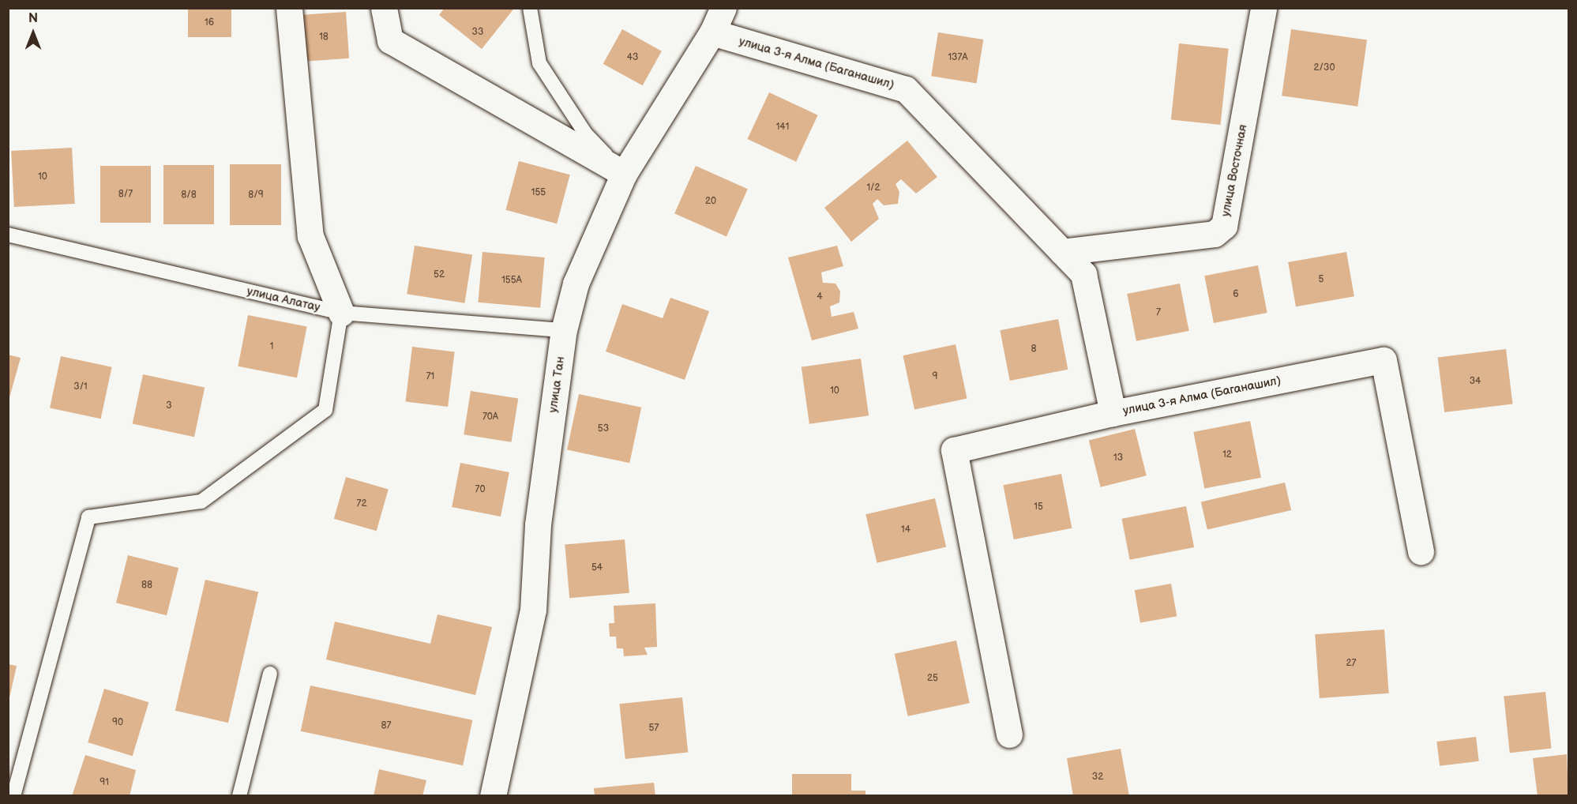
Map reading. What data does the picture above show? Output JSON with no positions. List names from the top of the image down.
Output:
{
  "streets": {
    "street": ["улица 3-я Алма (Баганашил)", "улица Восточная", "улица Тан"],
    "lane": ["улица Алатау"]
  },
  "crossings": [
    ["улица 3-я Алма (Баганашил)", "улица Восточная"],
    ["улица 3-я Алма (Баганашил)", "улица Тан"],
    ["улица Алатау", "улица Тан"]
  ],
  "house_numbers": [
    "16",
    "33",
    "18",
    "43",
    "137А",
    "2/30",
    "141",
    "10",
    "1/2",
    "155",
    "8/7",
    "8/8",
    "8/9",
    "20",
    "52",
    "5",
    "155А",
    "6",
    "4",
    "7",
    "1",
    "8",
    "71",
    "9",
    "34",
    "3/1",
    "10",
    "3",
    "70А",
    "53",
    "12",
    "13",
    "70",
    "72",
    "15",
    "14",
    "54",
    "88",
    "27",
    "25",
    "90",
    "87",
    "57",
    "32",
    "91"
  ],
  "north": "top"
}
